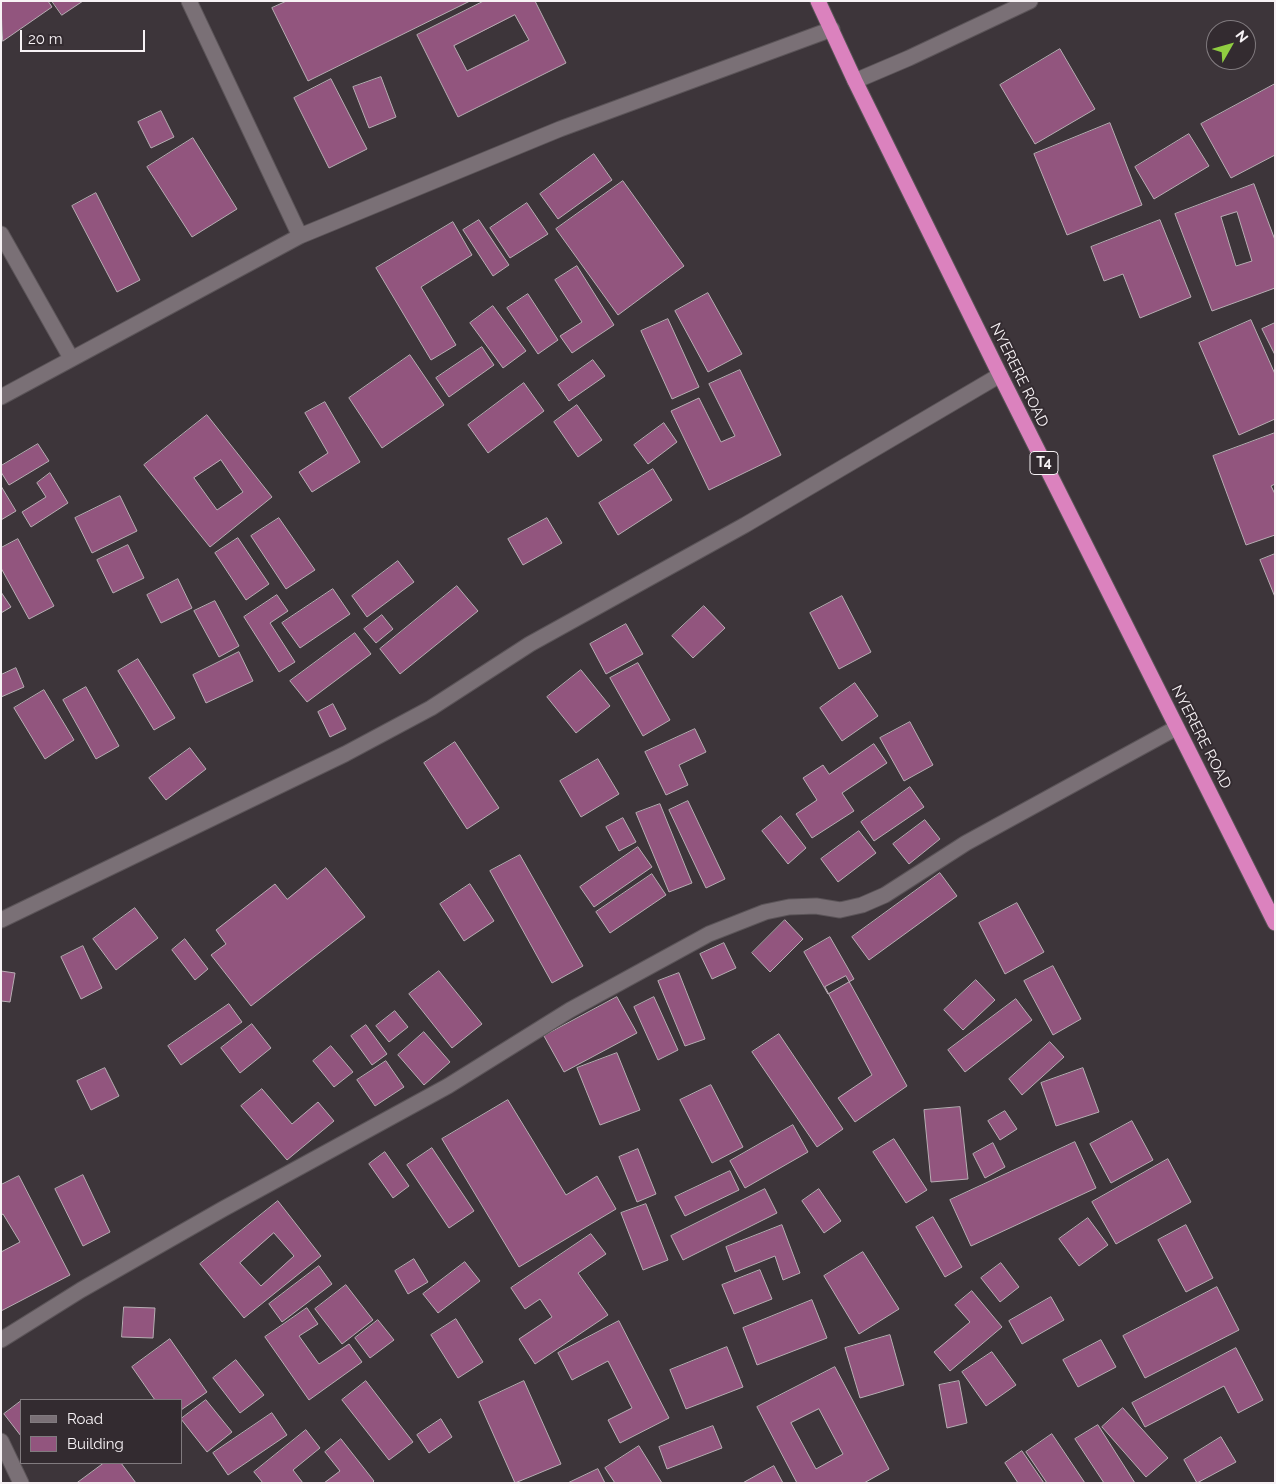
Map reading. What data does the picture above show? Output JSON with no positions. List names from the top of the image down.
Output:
{
  "streets": {
    "highway": ["NYERERE ROAD", "T4"]
  },
  "legend": ["Road", "Building"],
  "scale_bar": "20 m",
  "north": "top right"
}
